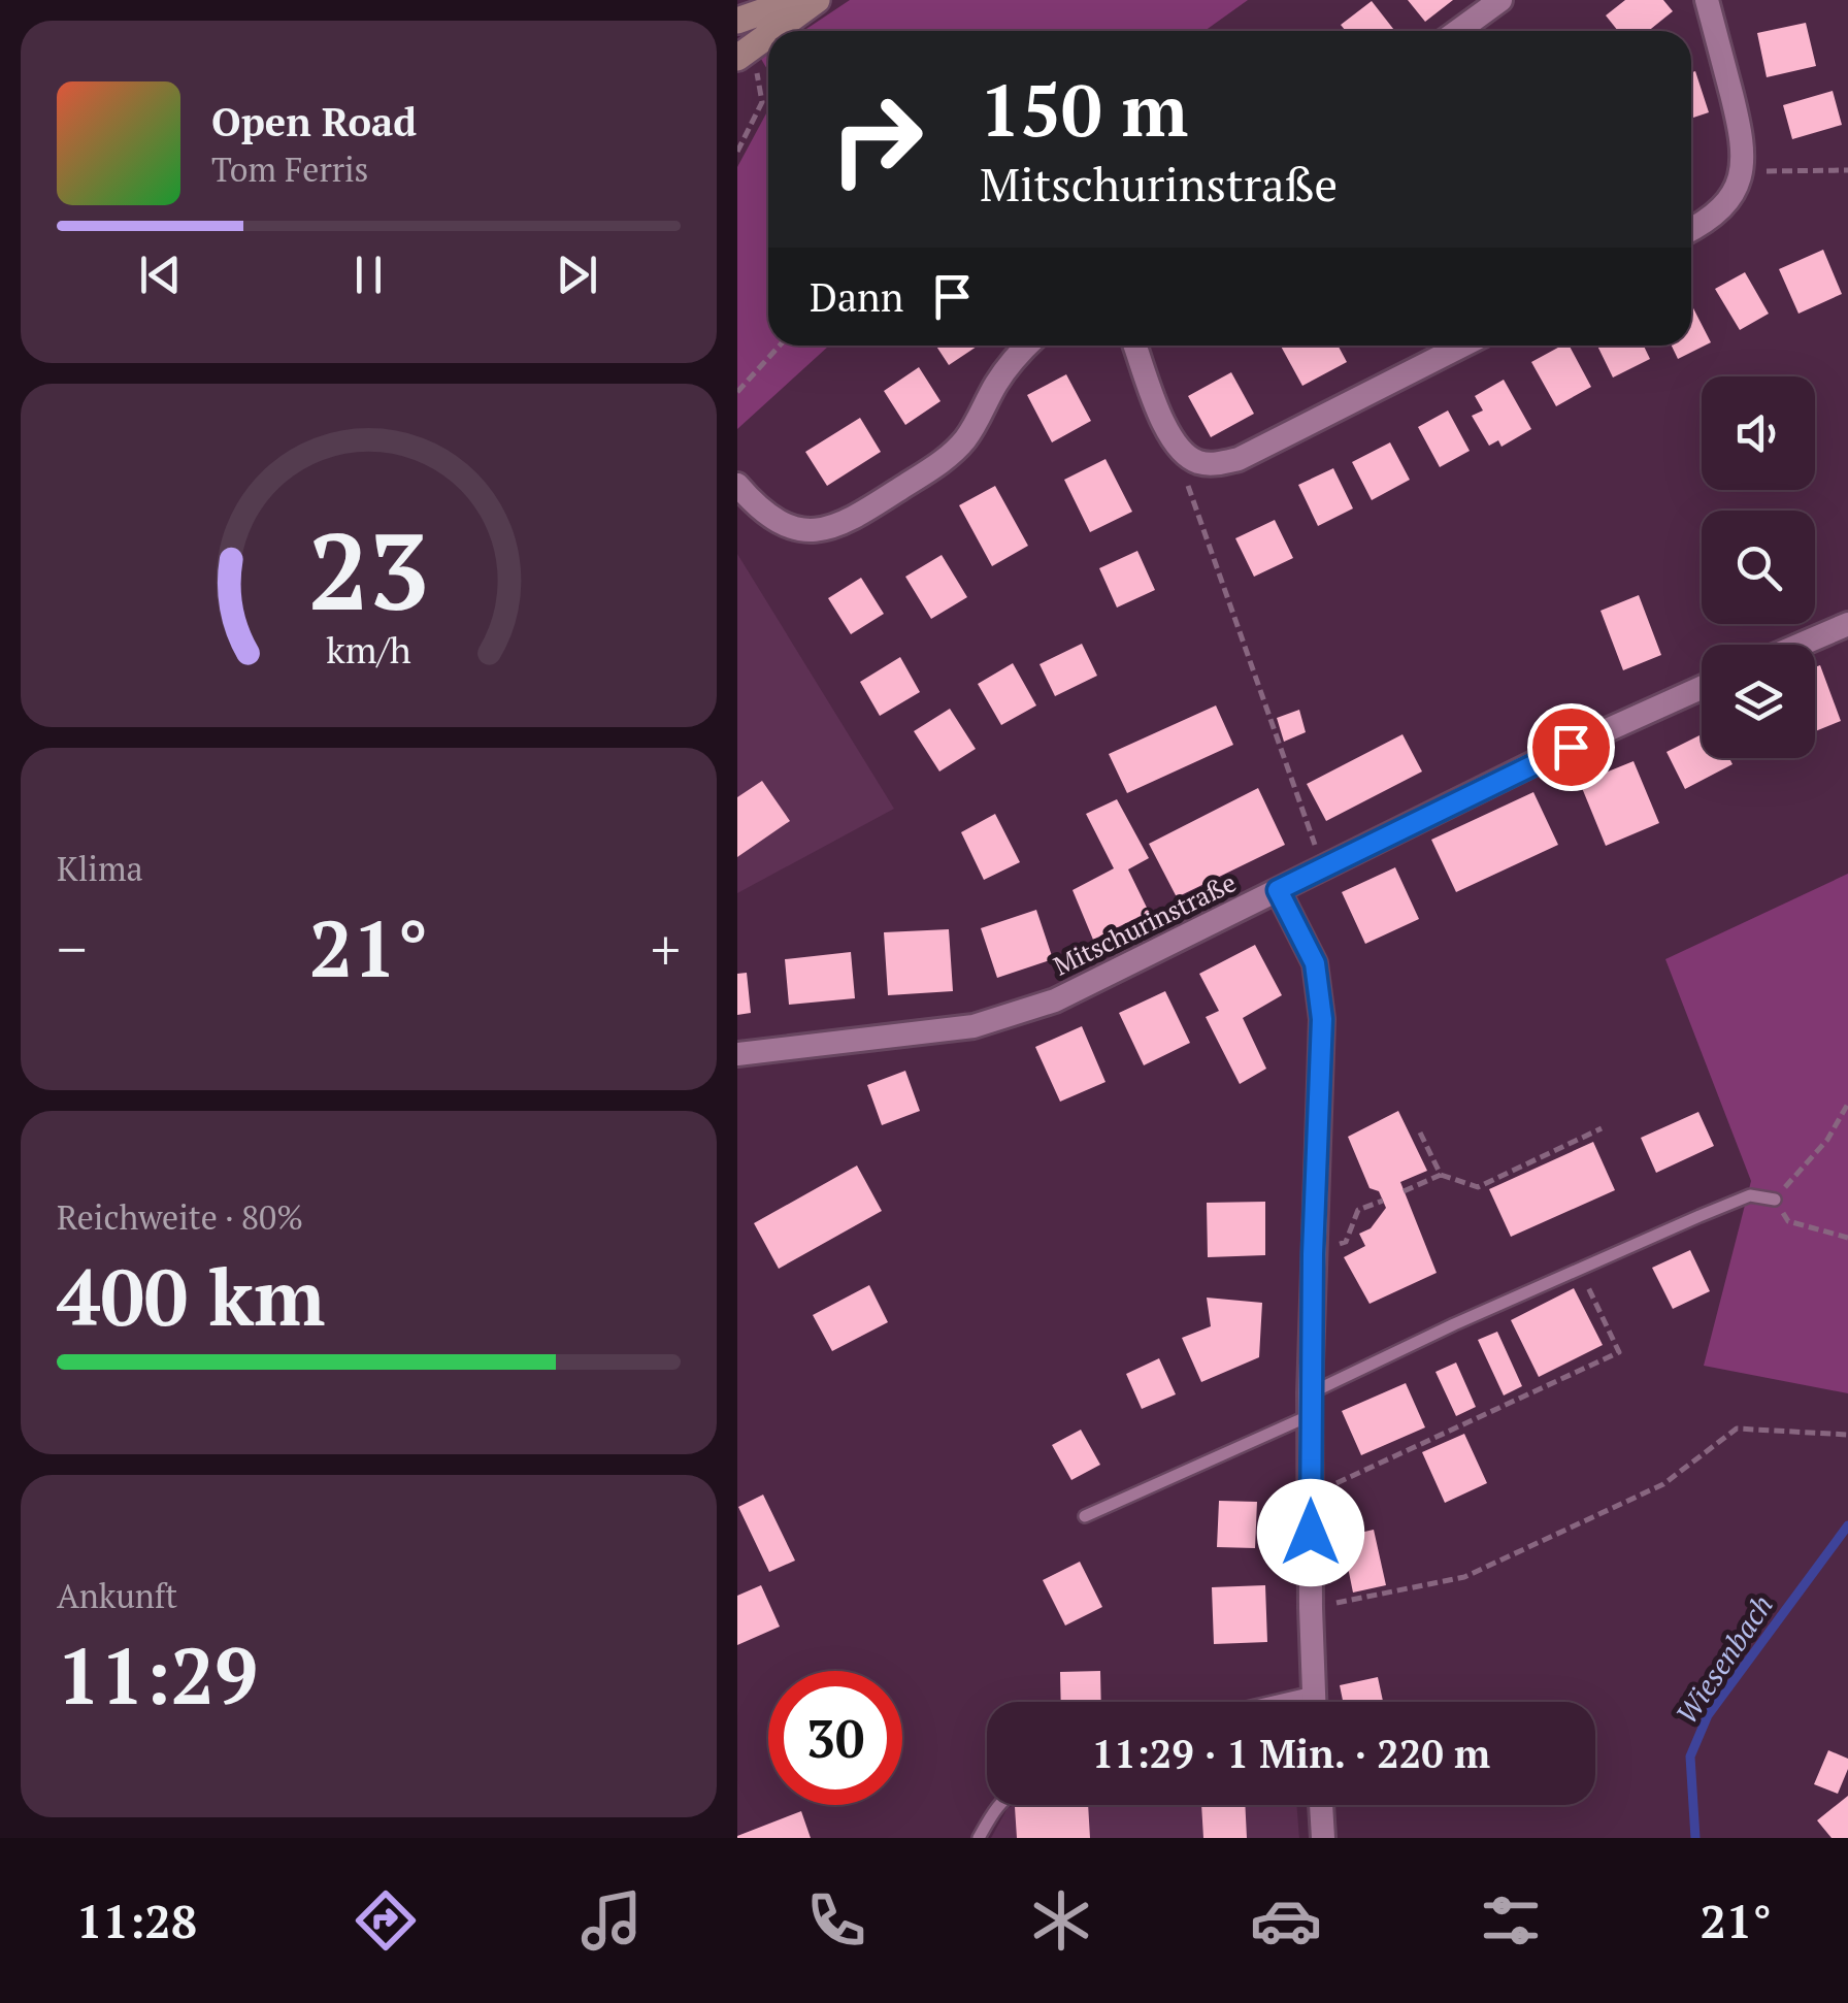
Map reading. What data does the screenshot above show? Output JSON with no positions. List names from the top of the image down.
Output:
{
  "streets": {
    "street": ["Mitschurinstraße"]
  },
  "water": ["Wiesenbach"],
  "page": {
    "turn": ["150 m", "Mitschurinstraße"],
    "song": ["Open Road", "Tom Ferris"],
    "then": "Dann",
    "tile": [
      "Klima",
      ["Reichweite · 80%", "400 km"],
      ["Ankunft", "11:29"]
    ],
    "heat": ["−", "21°", "+"],
    "limit": "30",
    "trip": "11:29 · 1 Min. · 220 m",
    "tabs": ["11:28", "21°"],
    "gauge": ["23", "km/h"]
  }
}
